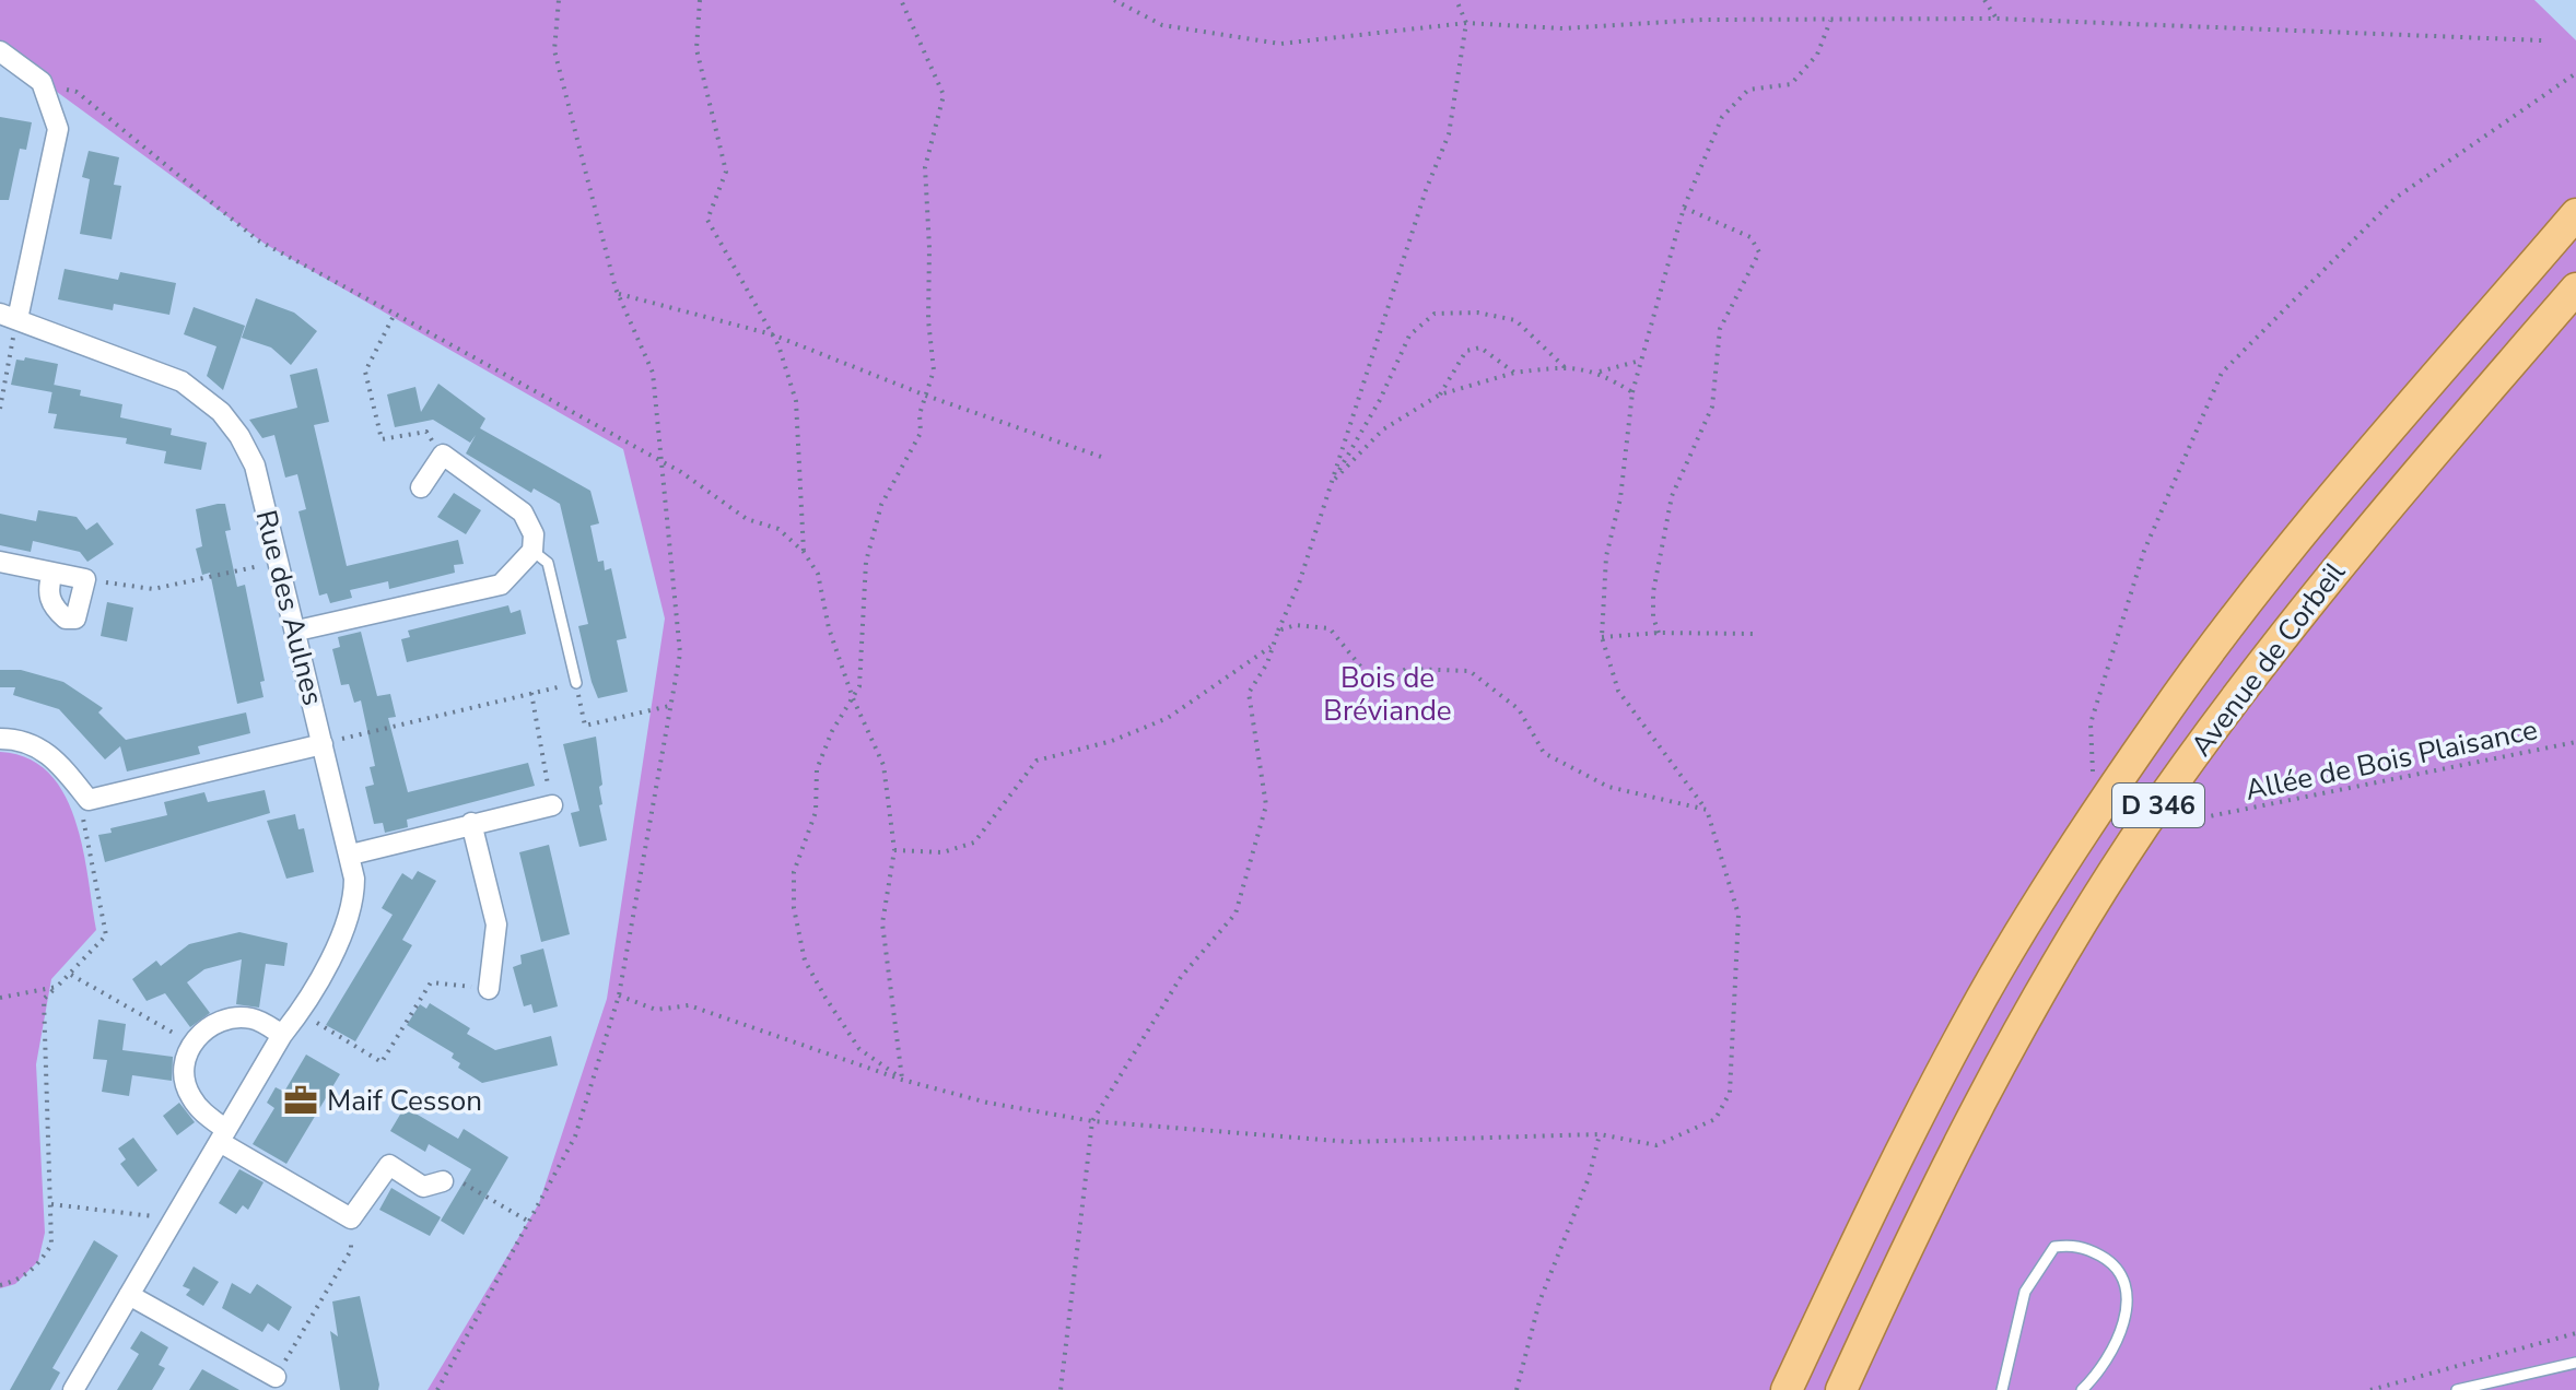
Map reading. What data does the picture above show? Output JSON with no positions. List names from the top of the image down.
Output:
{
  "streets": {
    "main road": ["Avenue de Corbeil", "D 346"],
    "street": ["Rue des Aulnes"],
    "path": ["Allée de Bois Plaisance"]
  },
  "parks": ["Bois de Bréviande"],
  "places": {
    "office": ["Maif Cesson"]
  }
}
